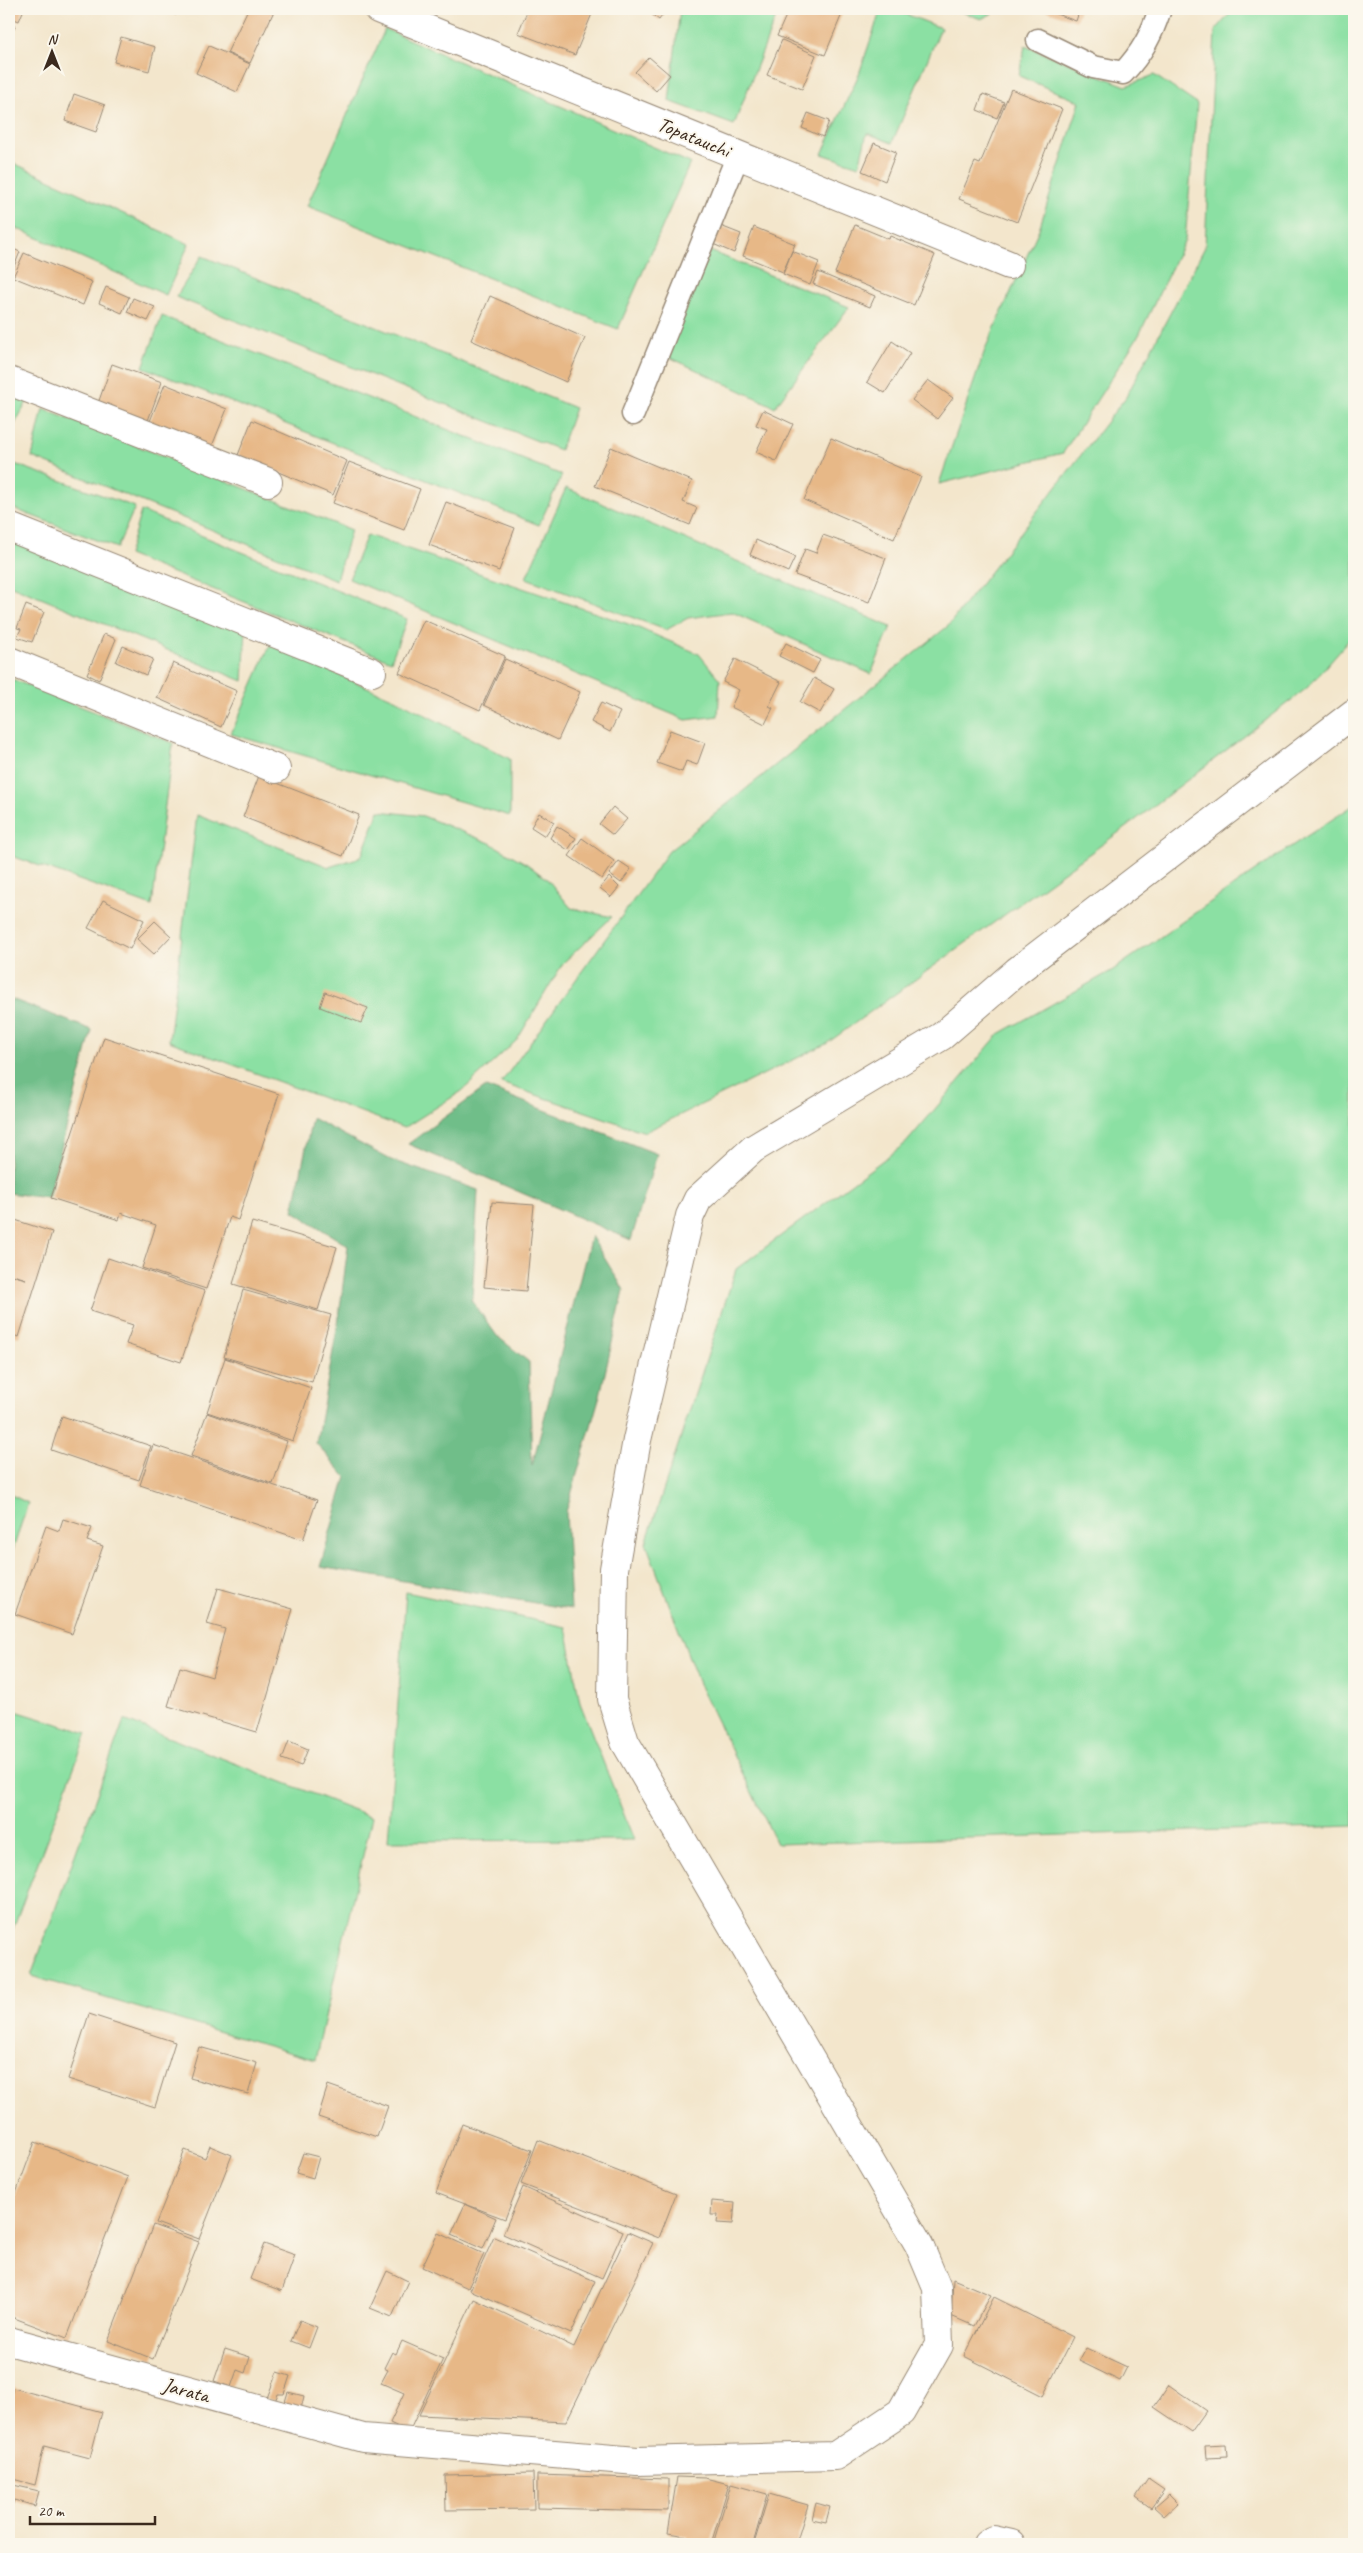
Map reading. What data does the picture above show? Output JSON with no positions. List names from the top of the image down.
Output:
{
  "streets": {
    "street": ["Topatauchi", "Jarata"]
  },
  "scale_bar": "20 m",
  "north": "top"
}
